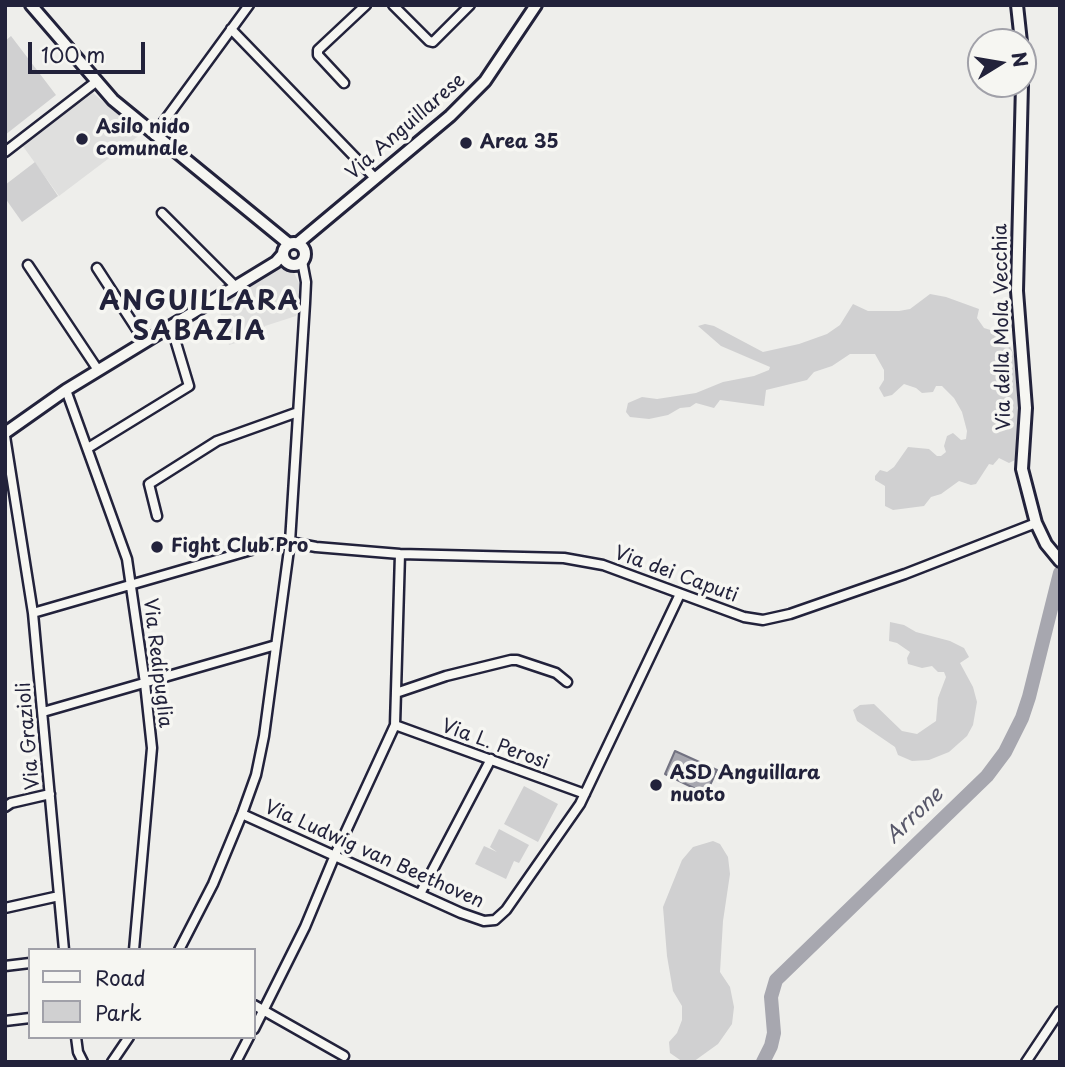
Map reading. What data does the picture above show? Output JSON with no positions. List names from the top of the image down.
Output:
{
  "streets": {
    "street": [
      "Via Anguillarese",
      "Via della Mola Vecchia",
      "Via dei Caputi",
      "Via Redipuglia",
      "Via Grazioli",
      "Via L. Perosi",
      "Via Ludwig van Beethoven"
    ]
  },
  "crossings": [
    ["Via Anguillarese", "Via Redipuglia"],
    ["Via Anguillarese", "Via Grazioli"],
    ["Via della Mola Vecchia", "Via dei Caputi"],
    ["Via dei Caputi", "Via Ludwig van Beethoven"],
    ["Via L. Perosi", "Via Ludwig van Beethoven"]
  ],
  "districts": ["ANGUILLARA SABAZIA"],
  "water": ["Arrone"],
  "places": [
    "Asilo nido comunale",
    "Area 35",
    "Fight Club Pro",
    "ASD Anguillara nuoto"
  ],
  "legend": ["Road", "Park"],
  "scale_bar": "100 m",
  "north": "right"
}
